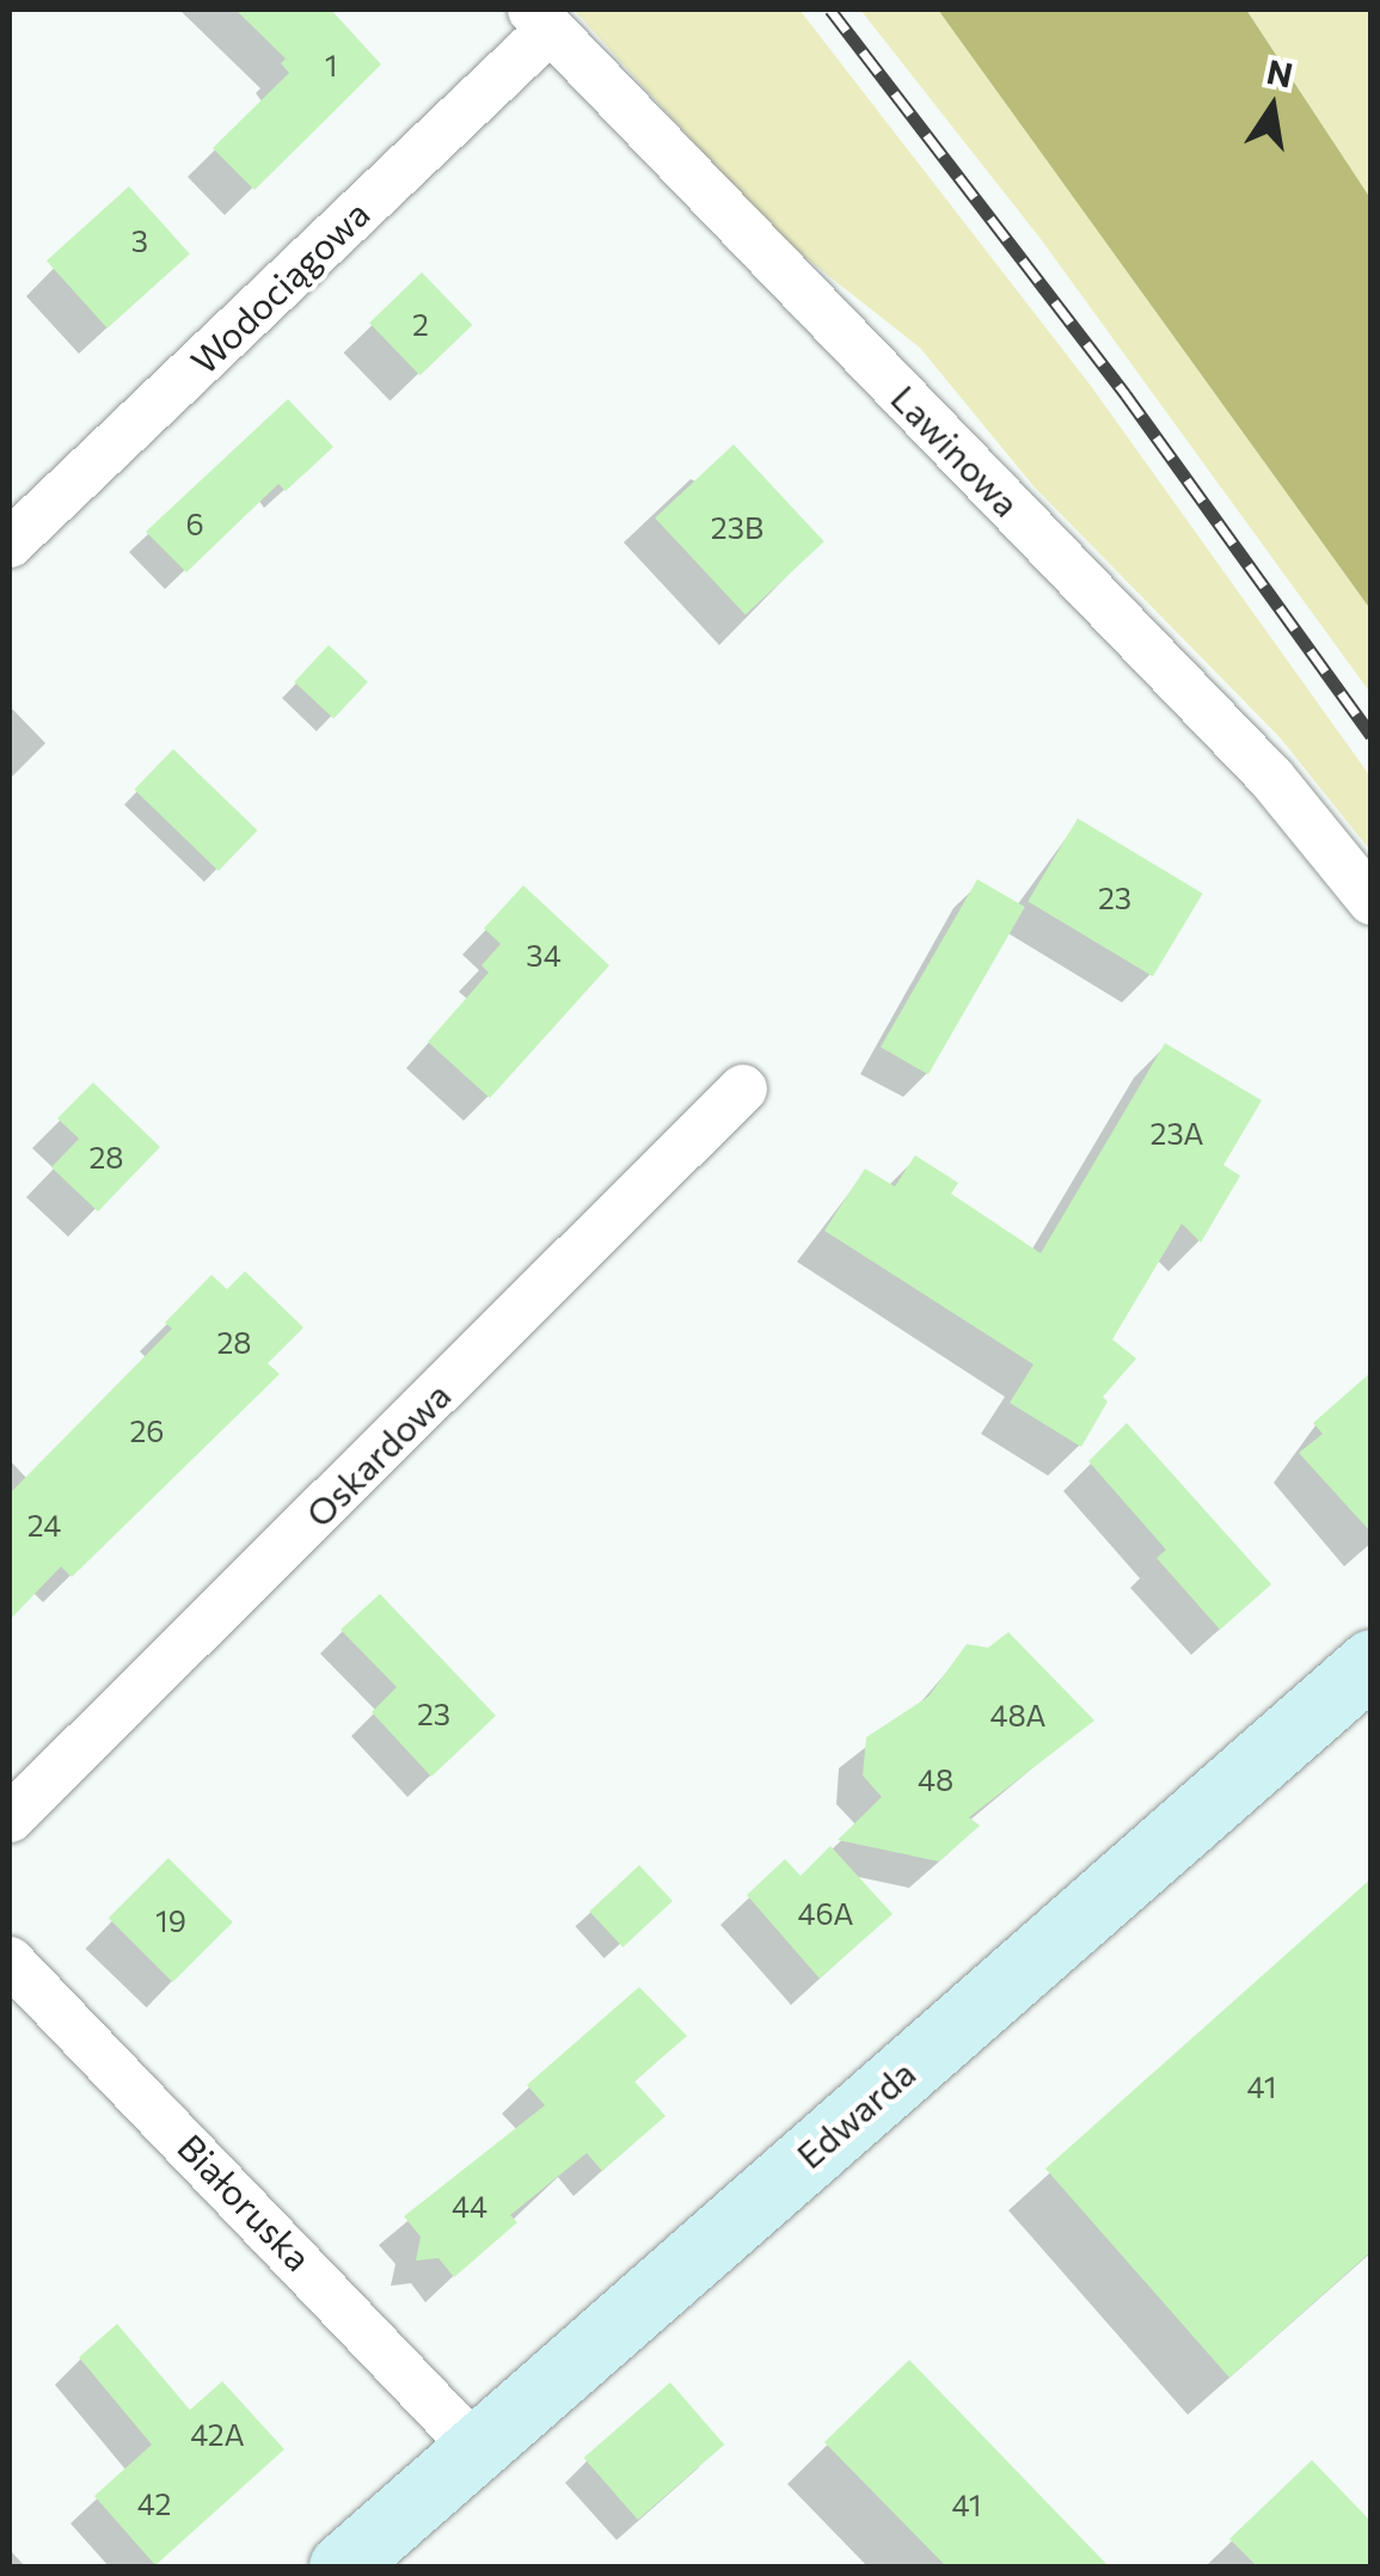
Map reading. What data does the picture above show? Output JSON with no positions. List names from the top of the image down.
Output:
{
  "streets": {
    "street": [
      "Wodociągowa",
      "Lawinowa",
      "Oskardowa",
      "Edwarda",
      "Białoruska"
    ]
  },
  "crossings": [
    ["Wodociągowa", "Lawinowa"],
    ["Edwarda", "Białoruska"]
  ],
  "house_numbers": [
    "1",
    "3",
    "2",
    "6",
    "23B",
    "23",
    "34",
    "23A",
    "28",
    "28",
    "26",
    "24",
    "23",
    "48A",
    "48",
    "46A",
    "19",
    "41",
    "44",
    "42A",
    "42",
    "41"
  ],
  "north": "top"
}
